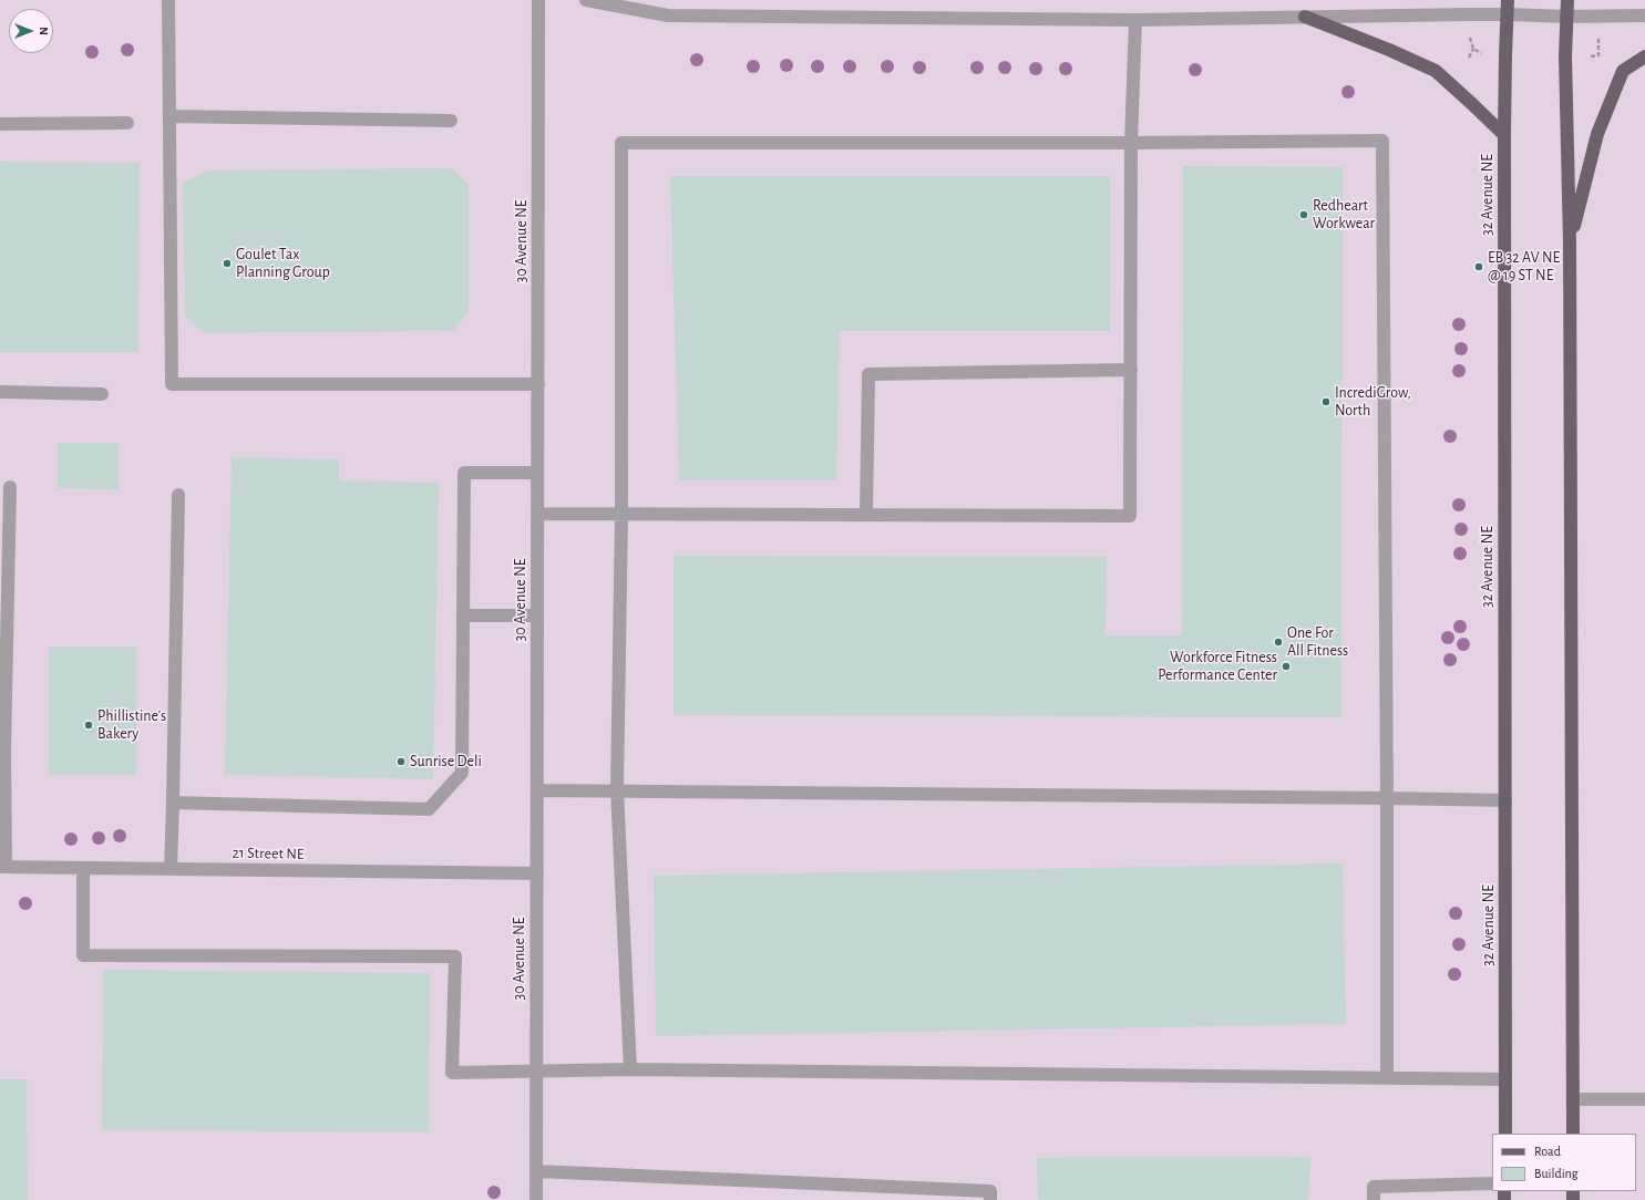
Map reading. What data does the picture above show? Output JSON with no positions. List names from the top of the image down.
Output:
{
  "streets": {
    "main road": ["32 Avenue NE"],
    "street": ["30 Avenue NE", "21 Street NE"]
  },
  "crossings": [
    ["30 Avenue NE", "21 Street NE"]
  ],
  "places": [
    "Redheart Workwear",
    "Goulet Tax Planning Group",
    "EB 32 AV NE @ 19 ST NE",
    "IncrediGrow, North",
    "One For All Fitness",
    "Workforce Fitness Performance Center",
    "Phillistine's Bakery",
    "Sunrise Deli"
  ],
  "legend": ["Road", "Building"],
  "north": "right"
}
